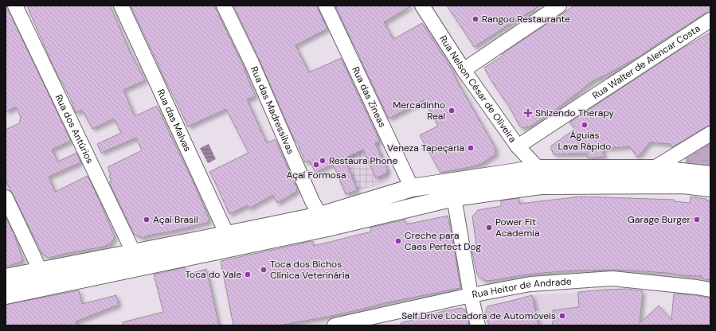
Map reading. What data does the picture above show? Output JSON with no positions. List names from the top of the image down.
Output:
{
  "streets": {
    "street": [
      "Rua Walter de Alencar Costa",
      "Rua Nelson César de Oliveira",
      "Rua das Zineas",
      "Rua das Madressilvas",
      "Rua das Malvas",
      "Rua dos Antúrios",
      "Rua Heitor de Andrade"
    ]
  },
  "crossings": [
    ["Rua Walter de Alencar Costa", "Rua Nelson César de Oliveira"]
  ],
  "places": {
    "other": [
      "Rangoo Restaurante",
      "Mercadinho Real",
      "Águias Lava Rápido",
      "Veneza Tapeçaria",
      "Restaura Phone",
      "Açaí Formosa",
      "Açaí Brasil",
      "Garage Burger",
      "Power Fit Academia",
      "Creche para Cães Perfect Dog",
      "Toca dos Bichos Clínica Veterinária",
      "Toca do Vale",
      "Self Drive Locadora de Automóveis"
    ],
    "health": ["Shizendo Therapy"]
  }
}
